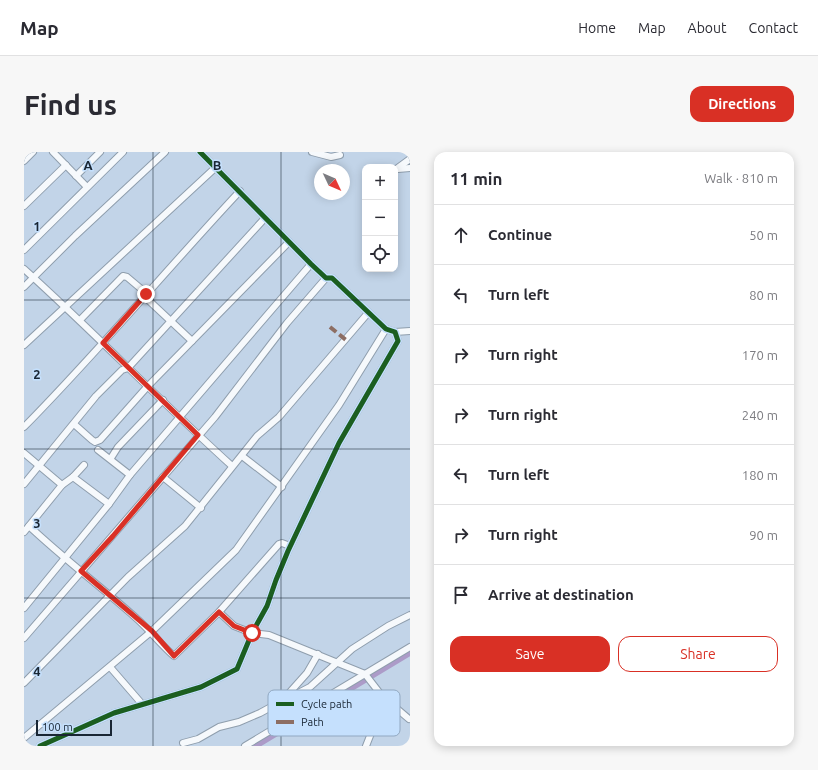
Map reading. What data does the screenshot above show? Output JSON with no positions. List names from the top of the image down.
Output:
{
  "legend": ["Cycle path", "Path"],
  "scale_bar": "100 m",
  "north": "bottom right",
  "page": {
    "header": "Map",
    "nav": [
      "Home",
      "Map",
      "About",
      "Contact"
    ],
    "buttons": [
      "Directions",
      ["Save", "Share"]
    ],
    "title": "Find us",
    "heading": ["11 min", "Walk · 810 m"],
    "map_buttons": ["+", "−"],
    "list": [
      ["Continue", "50 m"],
      ["Turn left", "80 m"],
      ["Turn right", "170 m"],
      ["Turn right", "240 m"],
      ["Turn left", "180 m"],
      ["Turn right", "90 m"],
      "Arrive at destination"
    ],
    "scale": "100 m"
  },
  "grid": {
    "columns": ["A", "B"],
    "rows": [
      "1",
      "2",
      "3",
      "4"
    ]
  }
}
